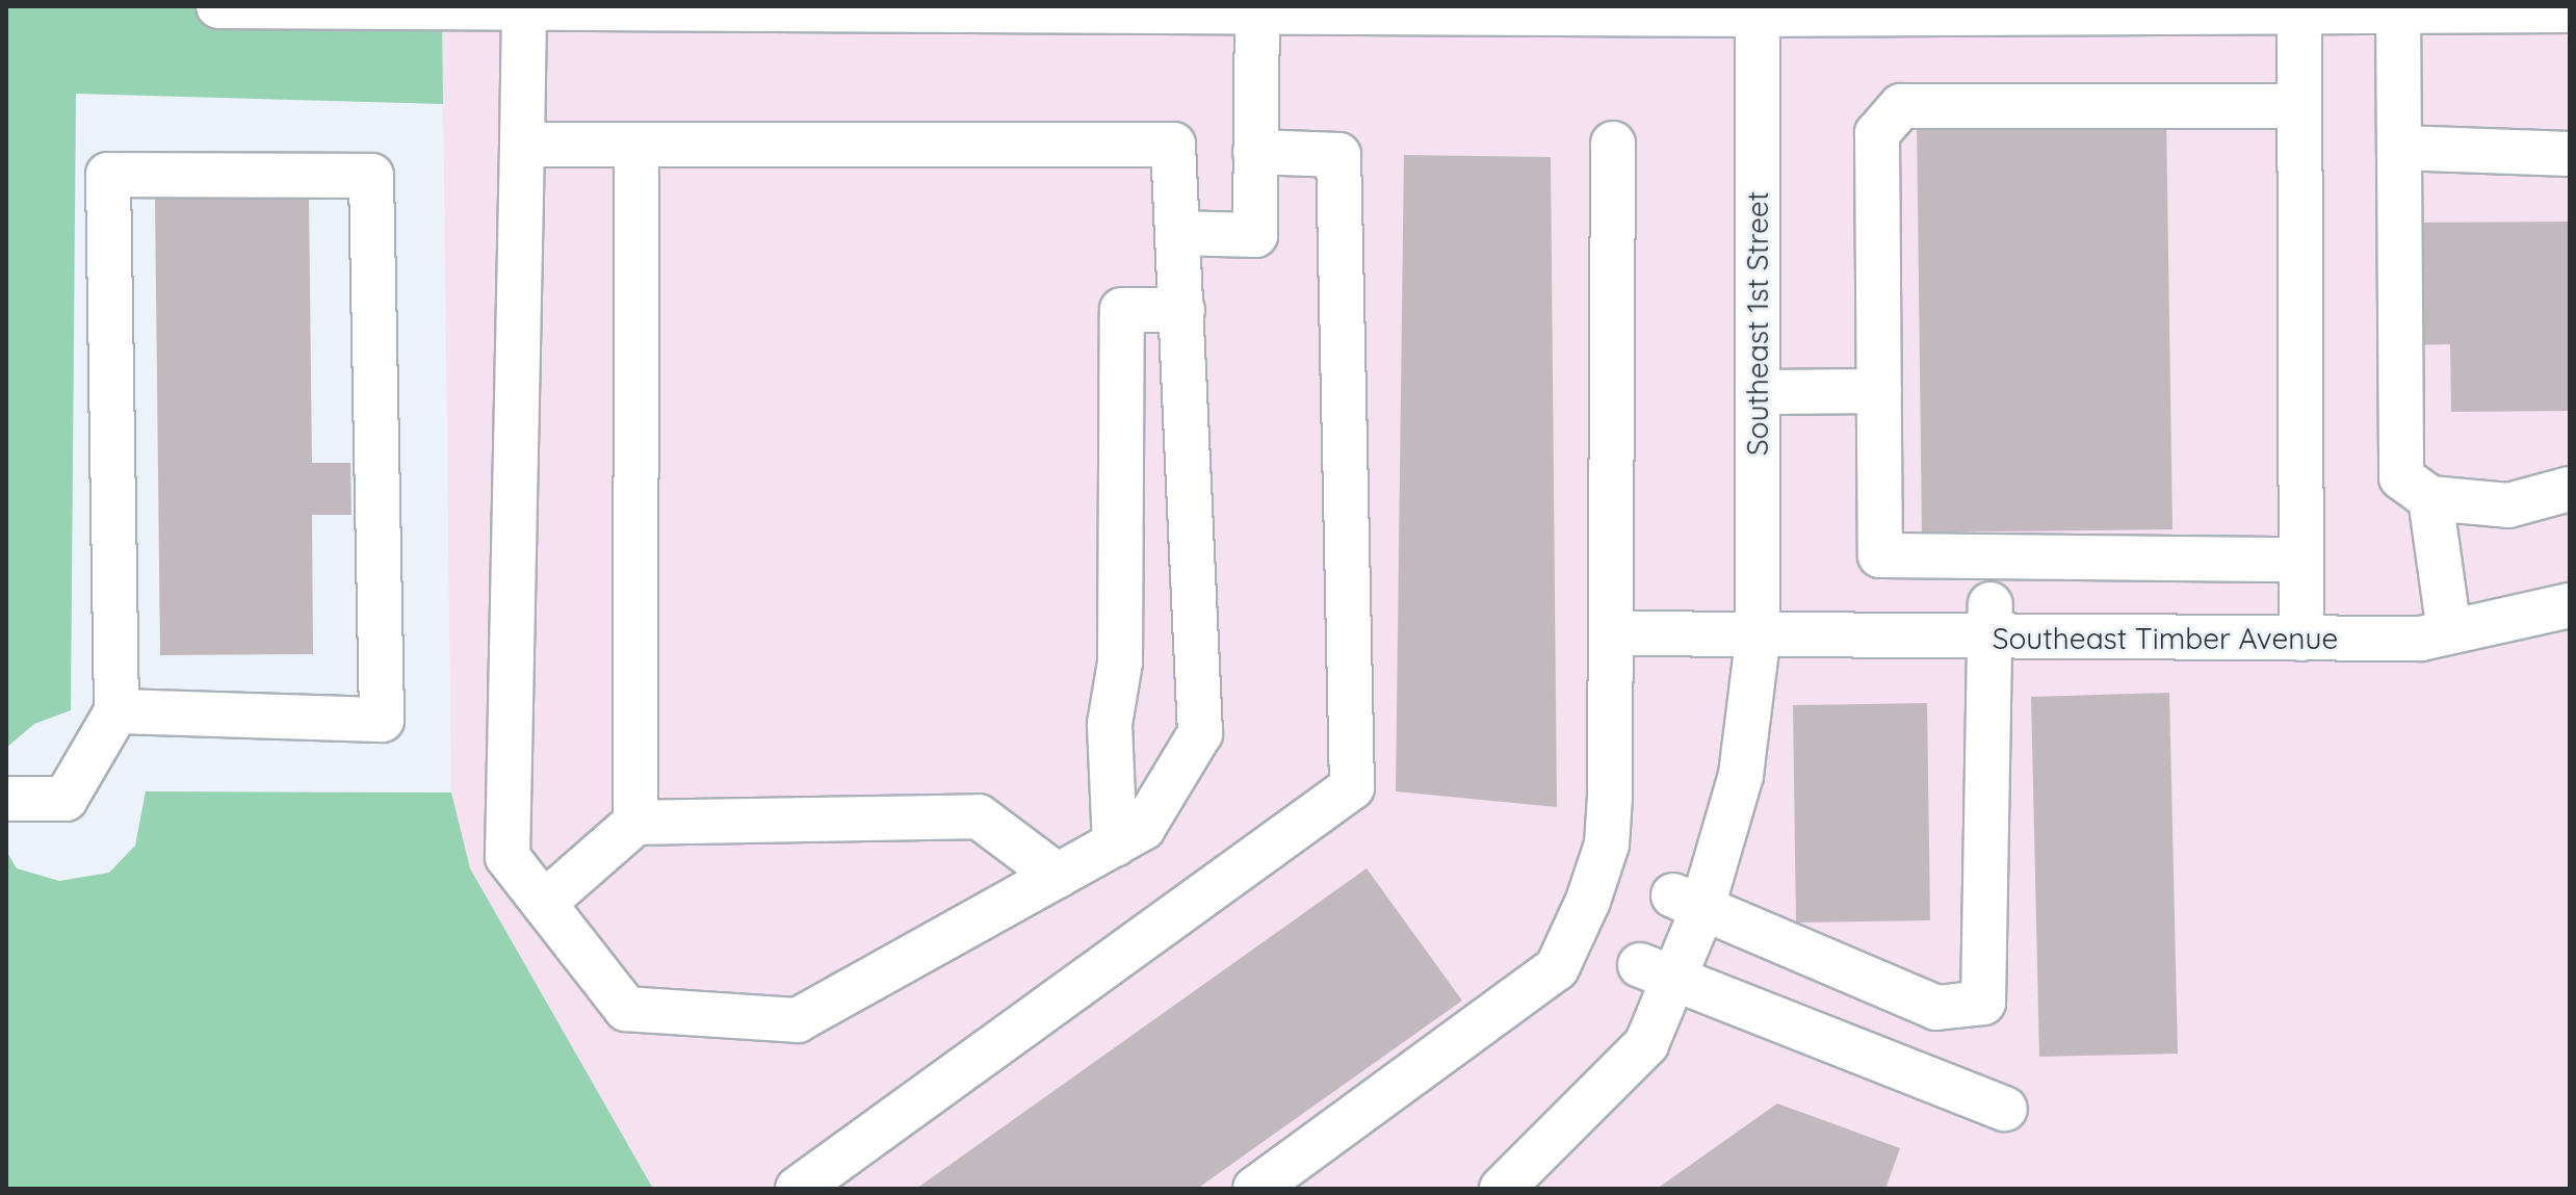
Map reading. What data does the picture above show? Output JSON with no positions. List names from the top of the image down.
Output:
{
  "streets": {
    "street": ["Southeast 1st Street", "Southeast Timber Avenue"]
  },
  "crossings": [
    ["Southeast 1st Street", "Southeast Timber Avenue"]
  ]
}
